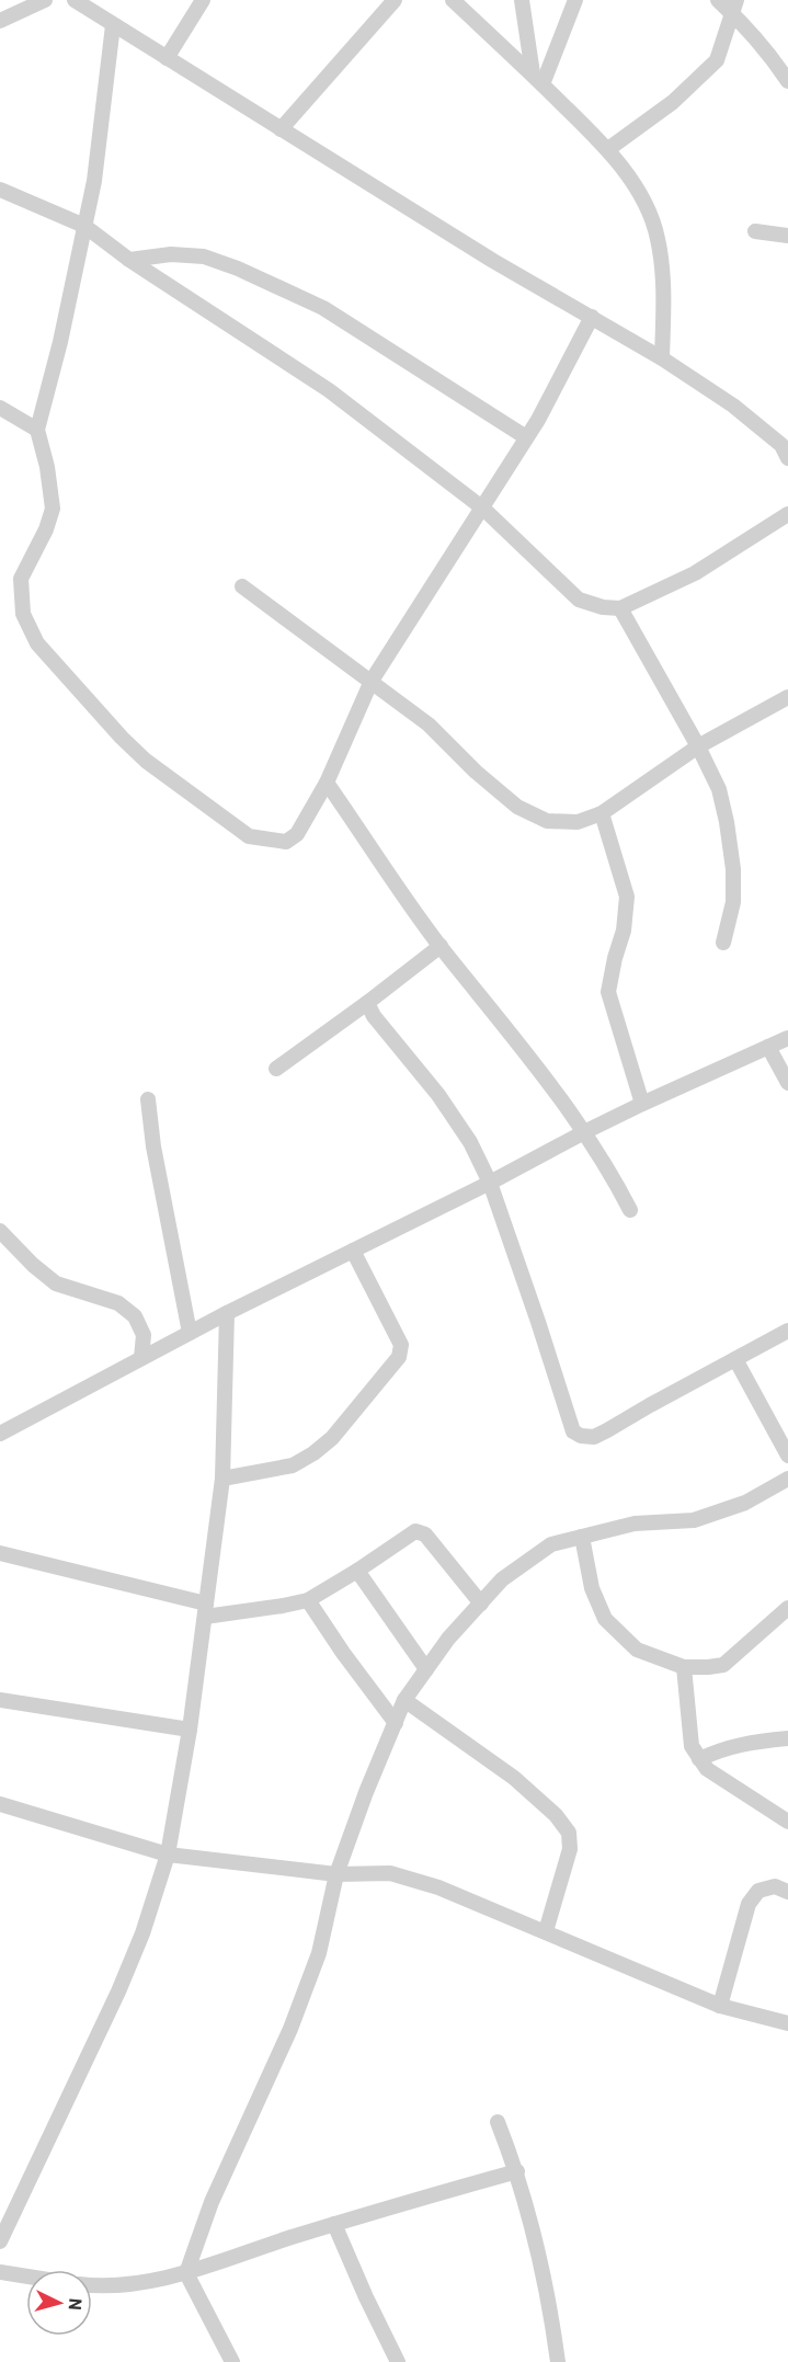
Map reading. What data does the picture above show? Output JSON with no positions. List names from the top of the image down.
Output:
{
  "north": "right"
}
